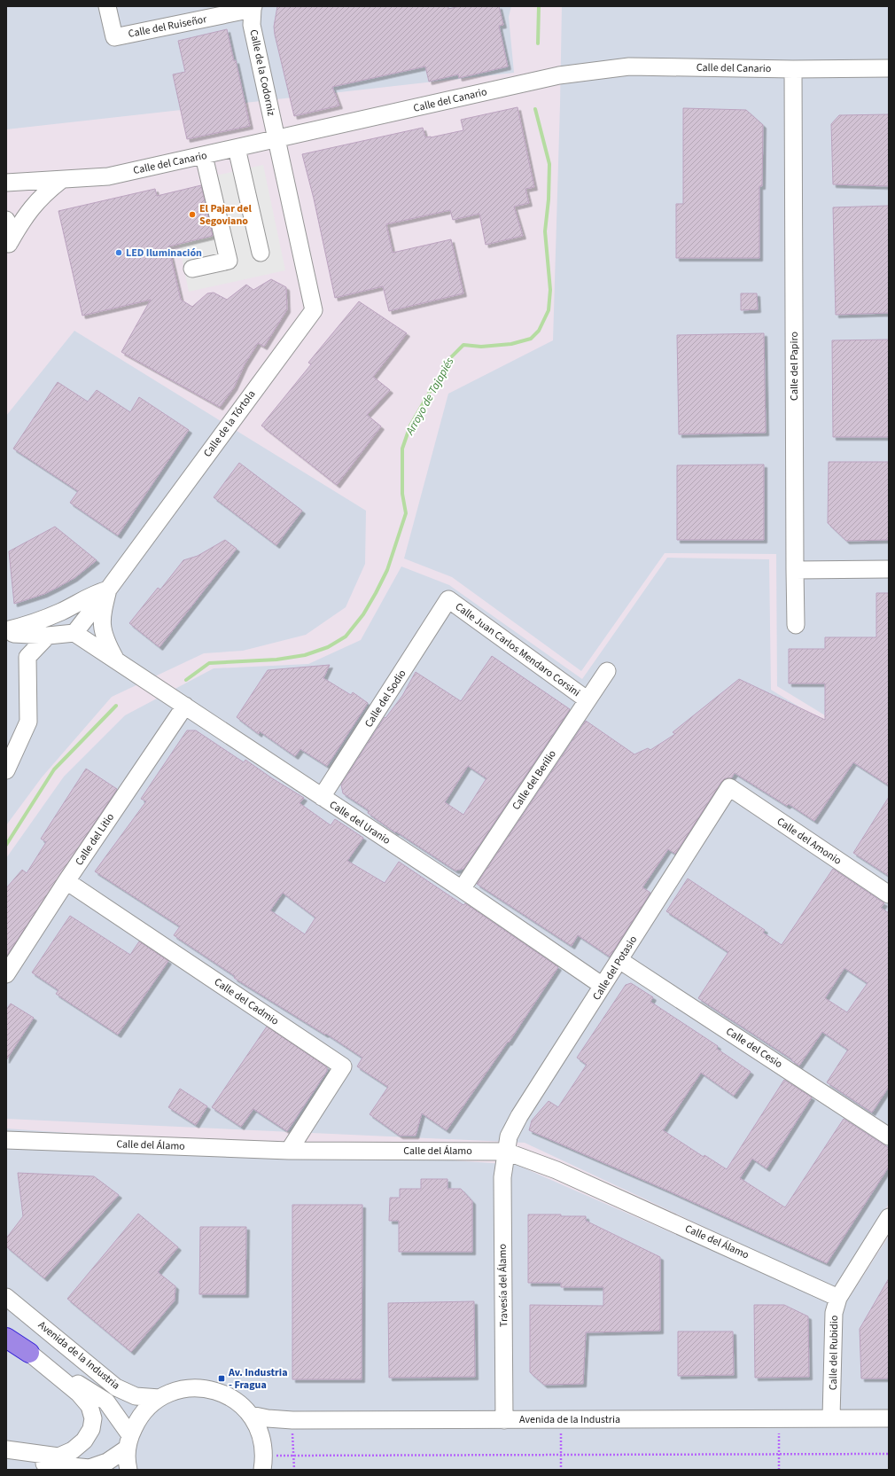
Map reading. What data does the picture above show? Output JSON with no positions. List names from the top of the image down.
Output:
{
  "streets": {
    "street": [
      "Calle del Ruiseñor",
      "Calle del Canario",
      "Calle de la Codorniz",
      "Calle del Papiro",
      "Calle de la Tórtola",
      "Calle Juan Carlos Mendaro Corsini",
      "Calle del Sodio",
      "Calle del Berilio",
      "Calle del Uranio",
      "Calle del Litio",
      "Calle del Amonio",
      "Calle del Potasio",
      "Calle del Cadmio",
      "Calle del Cesio",
      "Calle del Álamo",
      "Travesía del Álamo",
      "Calle del Rubidio",
      "Avenida de la Industria"
    ]
  },
  "crossings": [
    ["Calle del Ruiseñor", "Calle de la Codorniz"],
    ["Calle del Canario", "Calle de la Codorniz"],
    ["Calle del Canario", "Calle del Papiro"],
    ["Calle del Canario", "Calle de la Tórtola"],
    ["Calle de la Codorniz", "Calle de la Tórtola"],
    ["Calle de la Tórtola", "Calle del Uranio"],
    ["Calle Juan Carlos Mendaro Corsini", "Calle del Sodio"],
    ["Calle Juan Carlos Mendaro Corsini", "Calle del Berilio"],
    ["Calle del Sodio", "Calle del Uranio"],
    ["Calle del Berilio", "Calle del Uranio"],
    ["Calle del Uranio", "Calle del Litio"],
    ["Calle del Uranio", "Calle del Potasio"],
    ["Calle del Litio", "Calle del Cadmio"],
    ["Calle del Amonio", "Calle del Potasio"],
    ["Calle del Potasio", "Calle del Cesio"],
    ["Calle del Potasio", "Calle del Álamo"],
    ["Calle del Potasio", "Travesía del Álamo"],
    ["Calle del Cadmio", "Calle del Álamo"],
    ["Calle del Álamo", "Travesía del Álamo"],
    ["Calle del Álamo", "Calle del Rubidio"],
    ["Travesía del Álamo", "Avenida de la Industria"],
    ["Calle del Rubidio", "Avenida de la Industria"]
  ],
  "water": ["Arroyo de Tajapiés"],
  "places": {
    "other": ["El Pajar del Segoviano", "LED Iluminación"],
    "transit": ["Av. Industria - Fragua"]
  }
}
